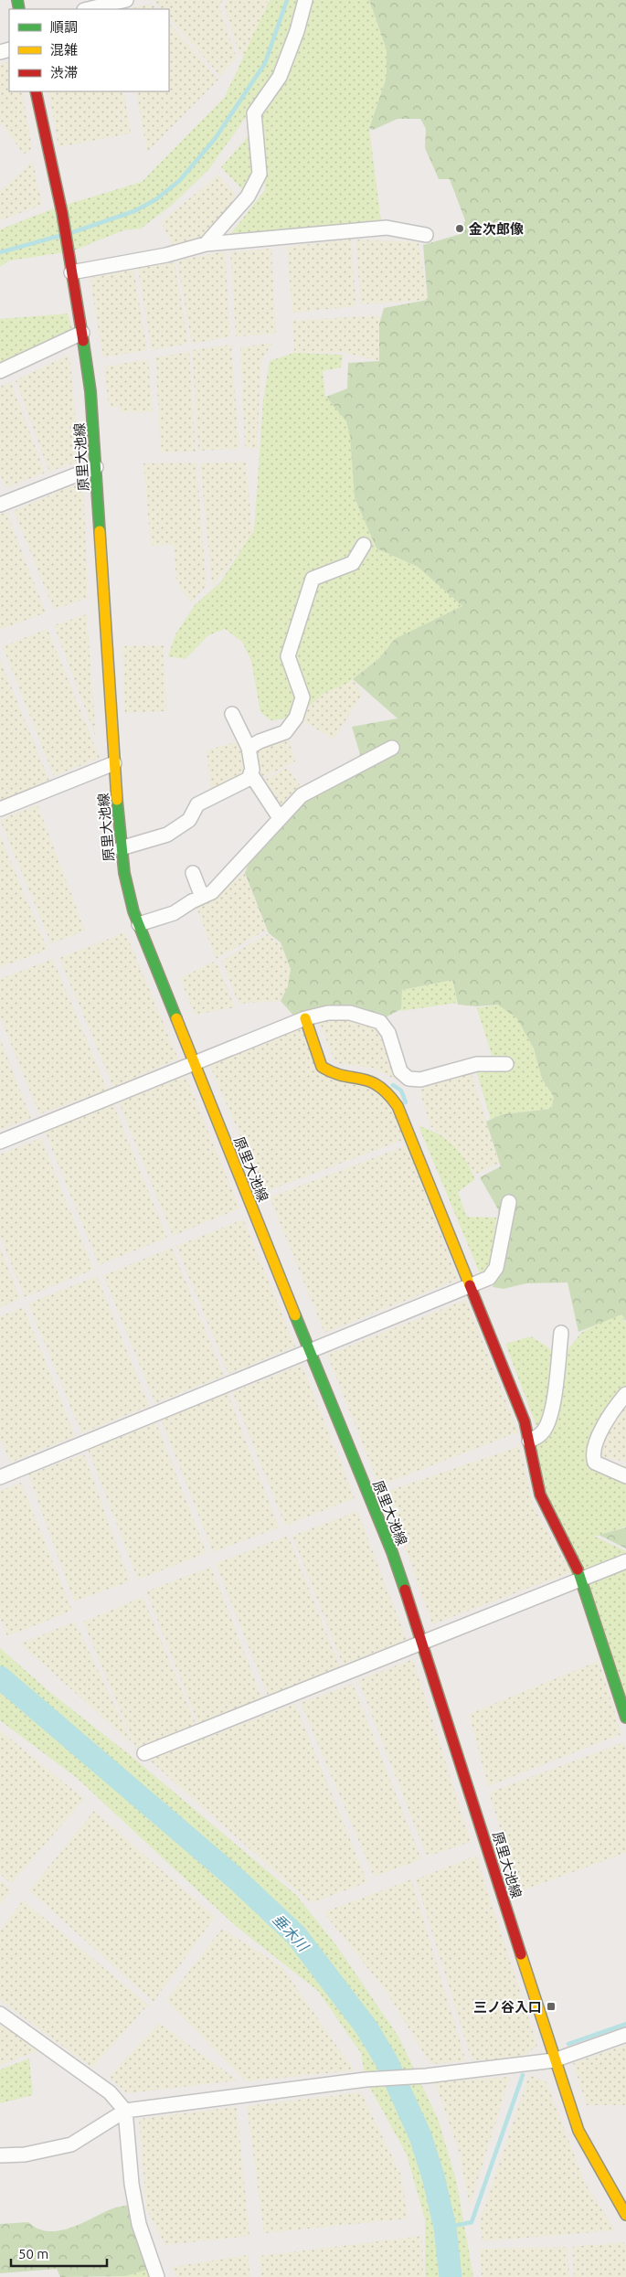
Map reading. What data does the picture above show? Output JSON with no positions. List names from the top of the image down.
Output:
{
  "streets": {
    "main road": ["原里大池線"]
  },
  "water": ["垂木川"],
  "places": {
    "other": ["金次郎像"],
    "transit": ["三ノ谷入口"]
  },
  "legend": ["順調", "混雑", "渋滞"],
  "scale_bar": "50 m"
}
